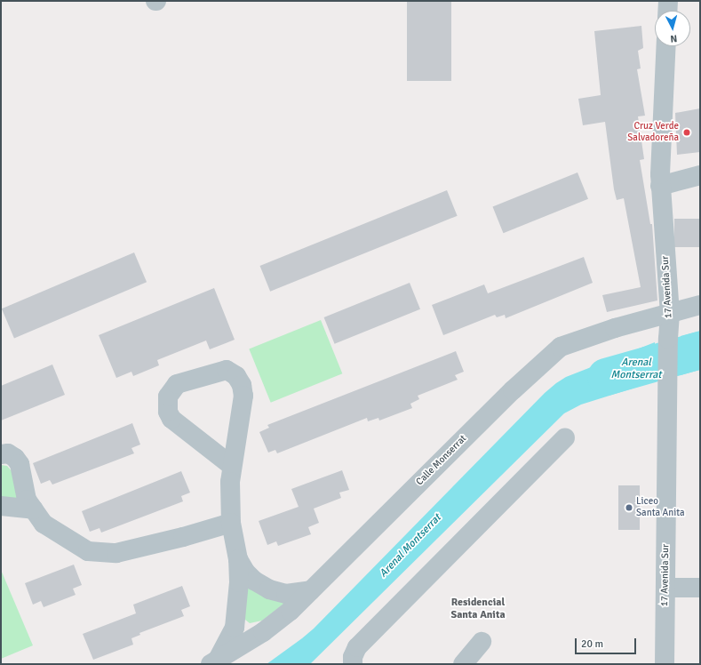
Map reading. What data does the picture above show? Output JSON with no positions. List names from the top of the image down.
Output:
{
  "streets": {
    "street": ["17 Avenida Sur", "Calle Monserrat"]
  },
  "crossings": [
    ["17 Avenida Sur", "Calle Monserrat"]
  ],
  "districts": ["Residencial Santa Anita"],
  "water": ["Arenal Montserrat"],
  "places": ["Cruz Verde Salvadoreña", "Liceo Santa Anita"],
  "scale_bar": "20 m",
  "north": "bottom"
}
